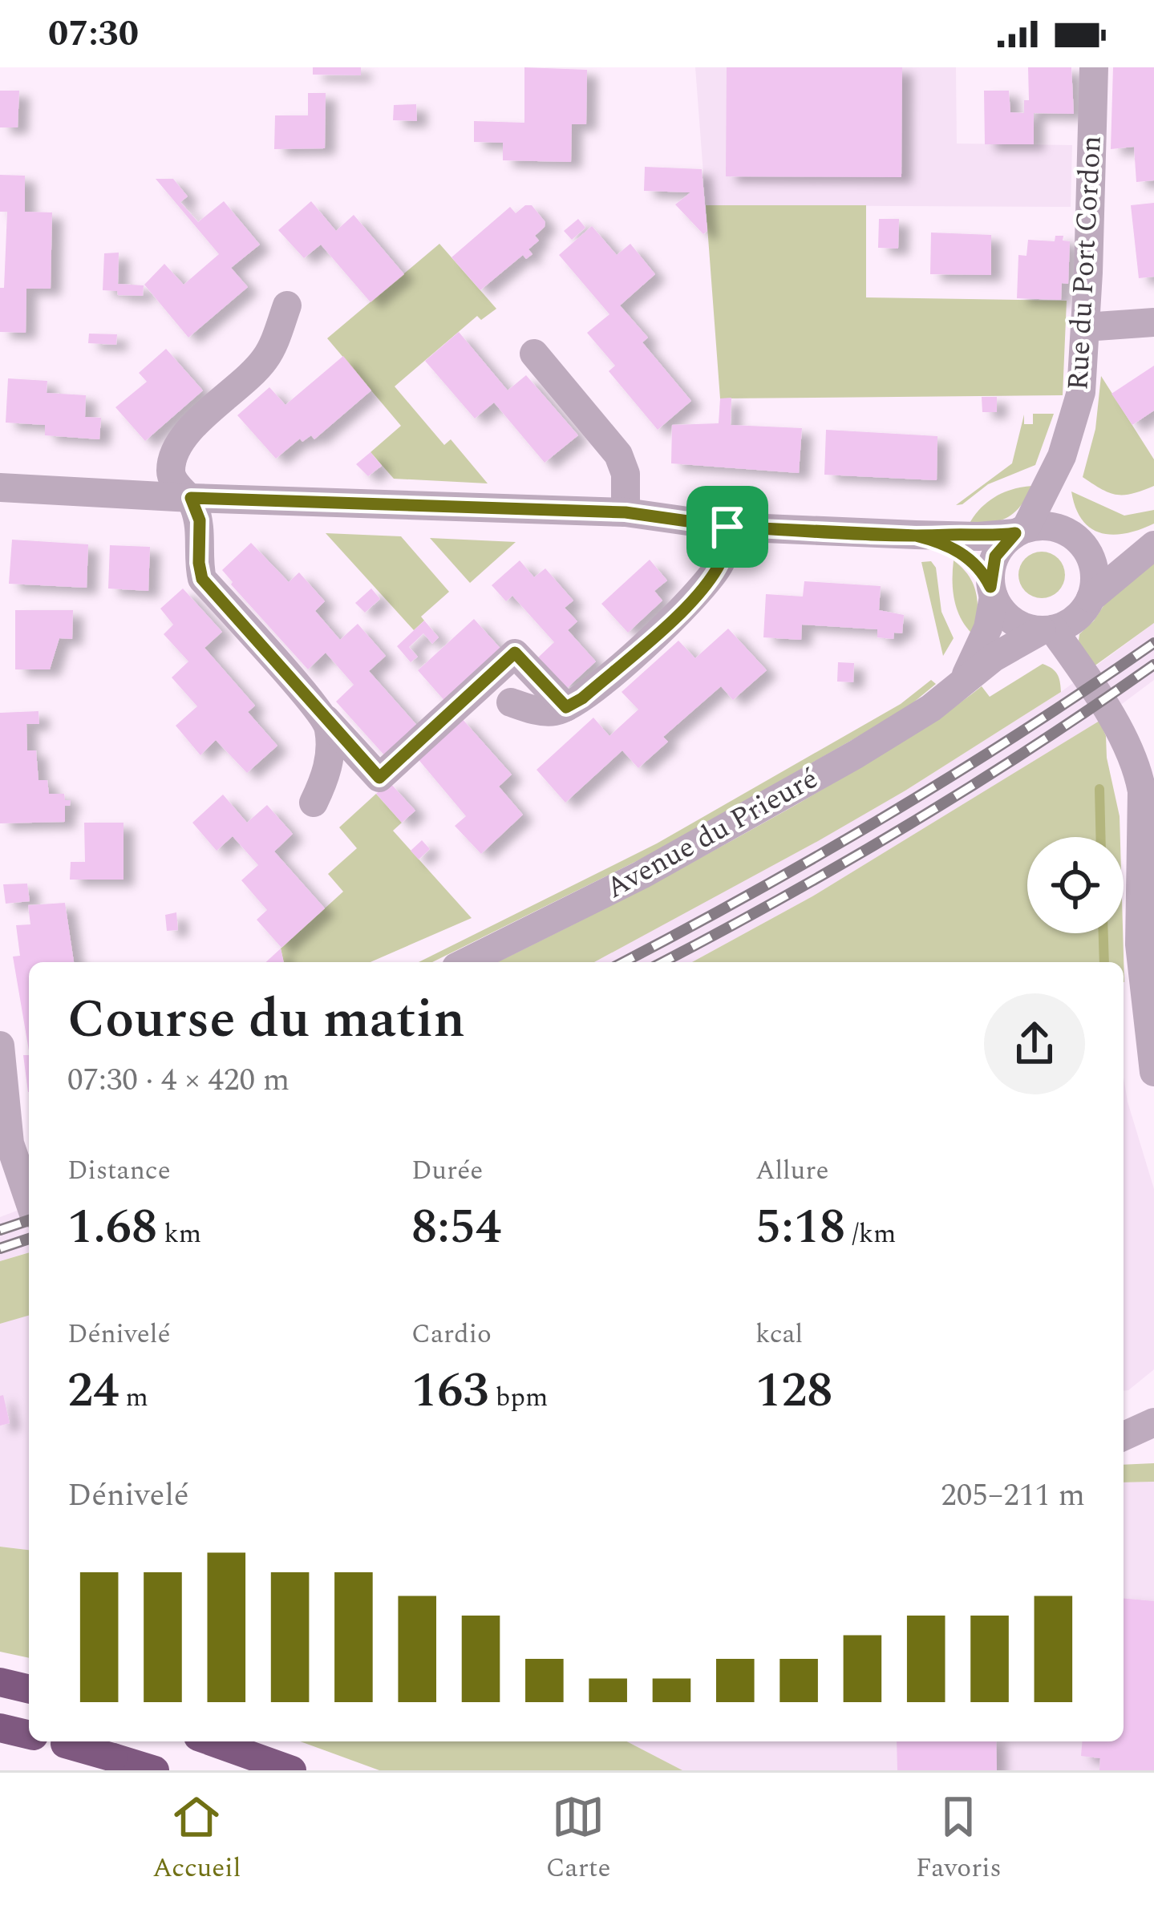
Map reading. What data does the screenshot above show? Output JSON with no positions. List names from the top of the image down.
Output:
{
  "streets": {
    "street": ["Rue du Port Cordon", "Avenue du Prieuré"]
  },
  "crossings": [
    ["Rue du Port Cordon", "Avenue du Prieuré"]
  ],
  "page": {
    "status": "07:30",
    "heading": ["Course du matin", "07:30 · 4 × 420 m"],
    "stats": [
      ["Distance", "1.68 km"],
      ["Durée", "8:54"],
      ["Allure", "5:18 /km"],
      ["Dénivelé", "24 m"],
      ["Cardio", "163 bpm"],
      ["kcal", "128"]
    ],
    "chart": ["Dénivelé", "205–211 m"],
    "tabs": ["Accueil", "Carte", "Favoris"]
  }
}
